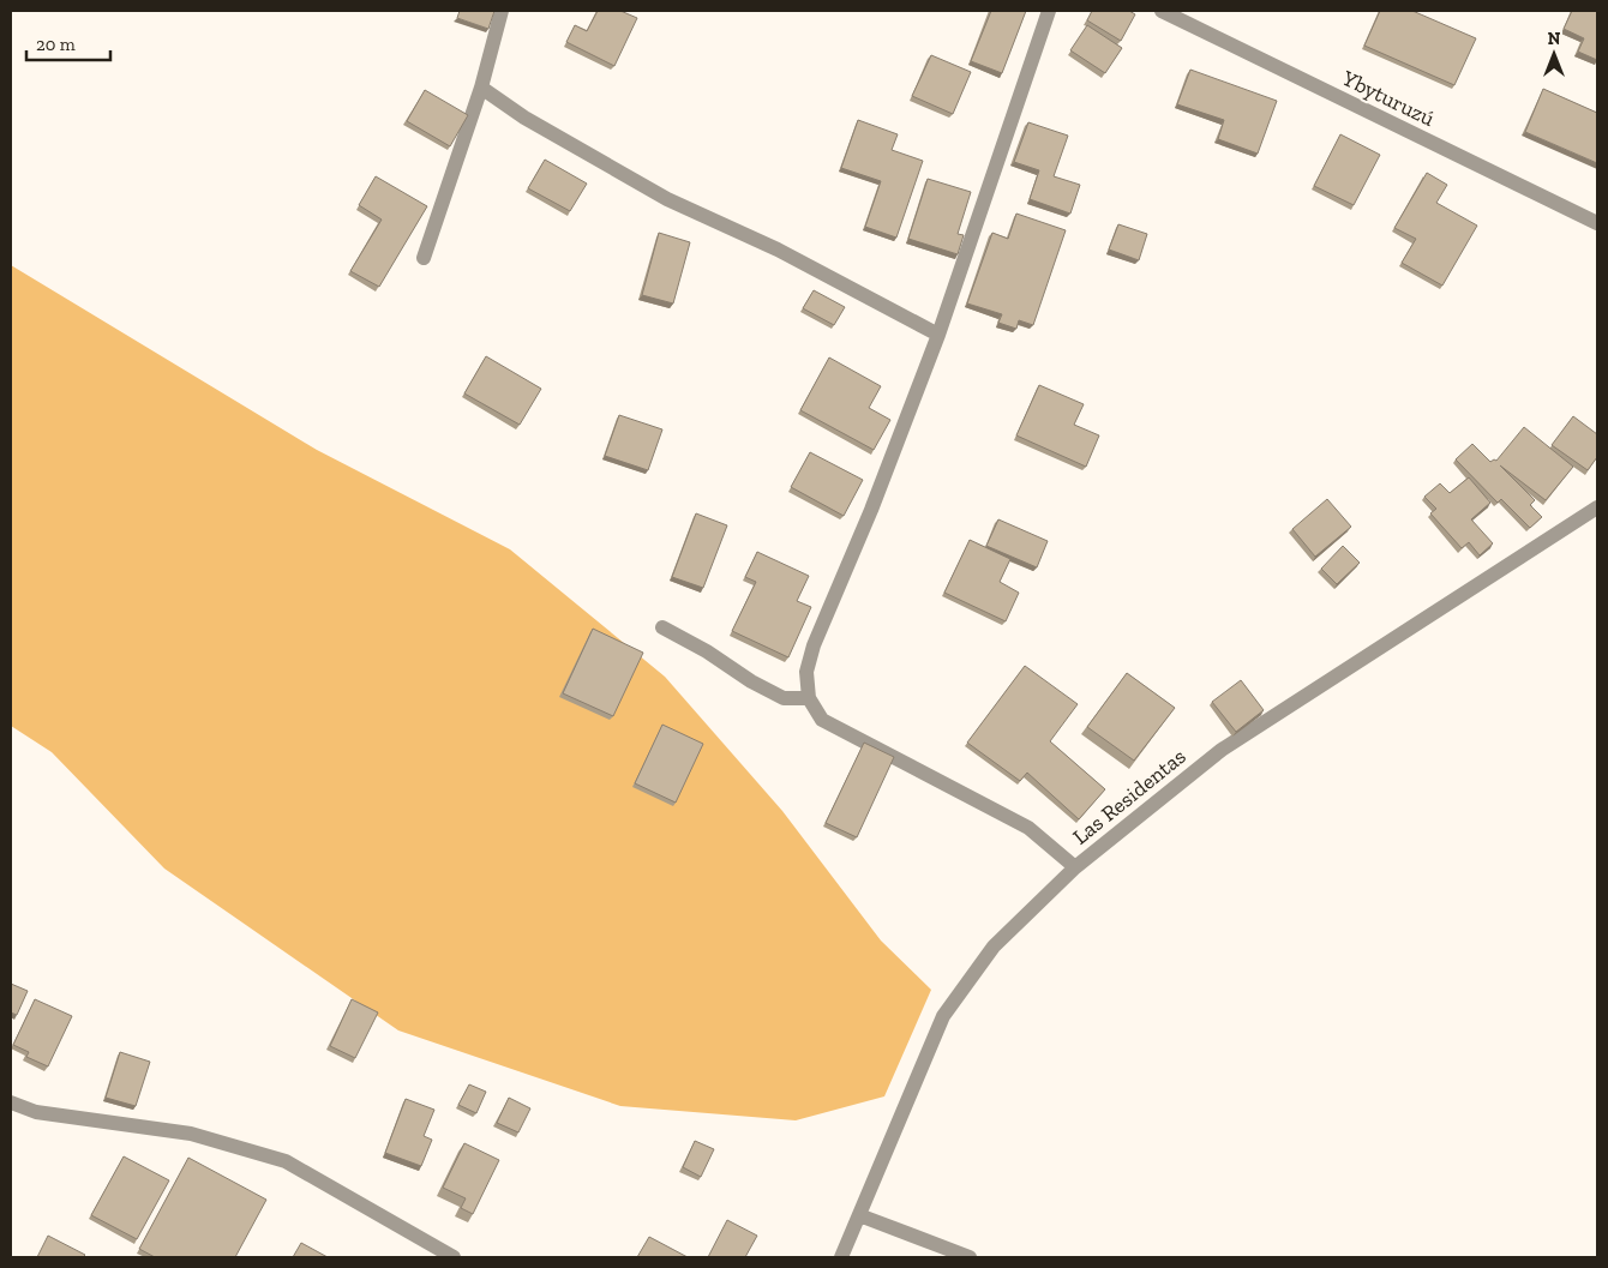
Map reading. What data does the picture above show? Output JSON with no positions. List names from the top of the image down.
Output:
{
  "streets": {
    "street": ["Ybyturuzú", "Las Residentas"]
  },
  "scale_bar": "20 m",
  "north": "top"
}
